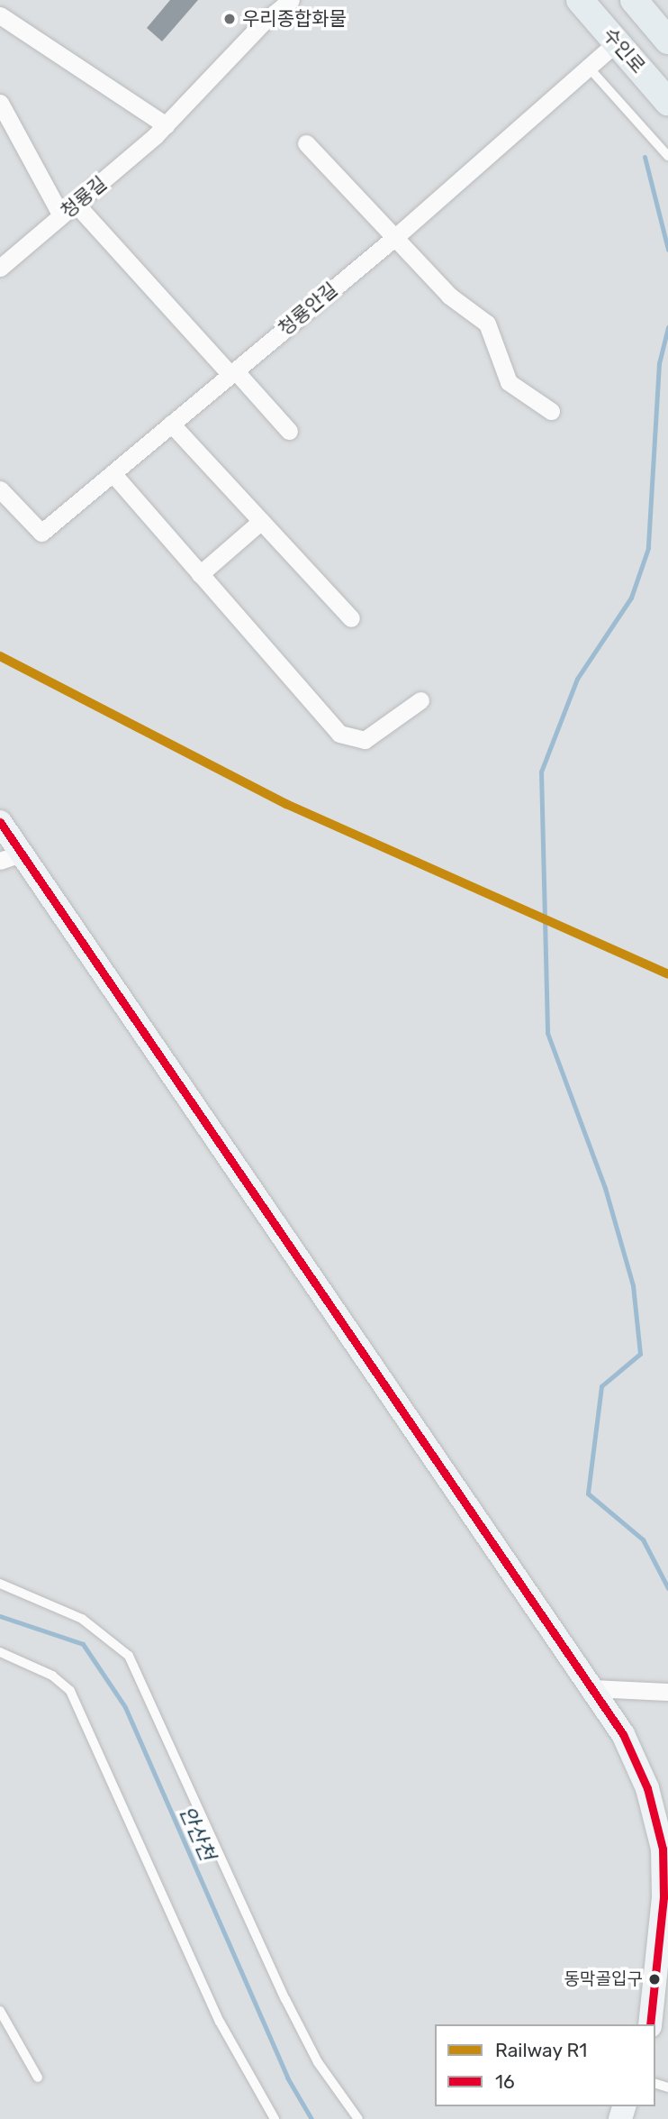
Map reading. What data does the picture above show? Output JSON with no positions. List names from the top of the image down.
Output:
{
  "streets": {
    "main road": ["수인로"],
    "street": ["청룡길", "청룡안길"]
  },
  "crossings": [
    ["수인로", "청룡안길"]
  ],
  "water": ["안산천"],
  "places": ["우리종합화물", "동막골입구"],
  "lines": ["rail line R1", "transit line 16"],
  "legend": ["Railway R1", "16"]
}
